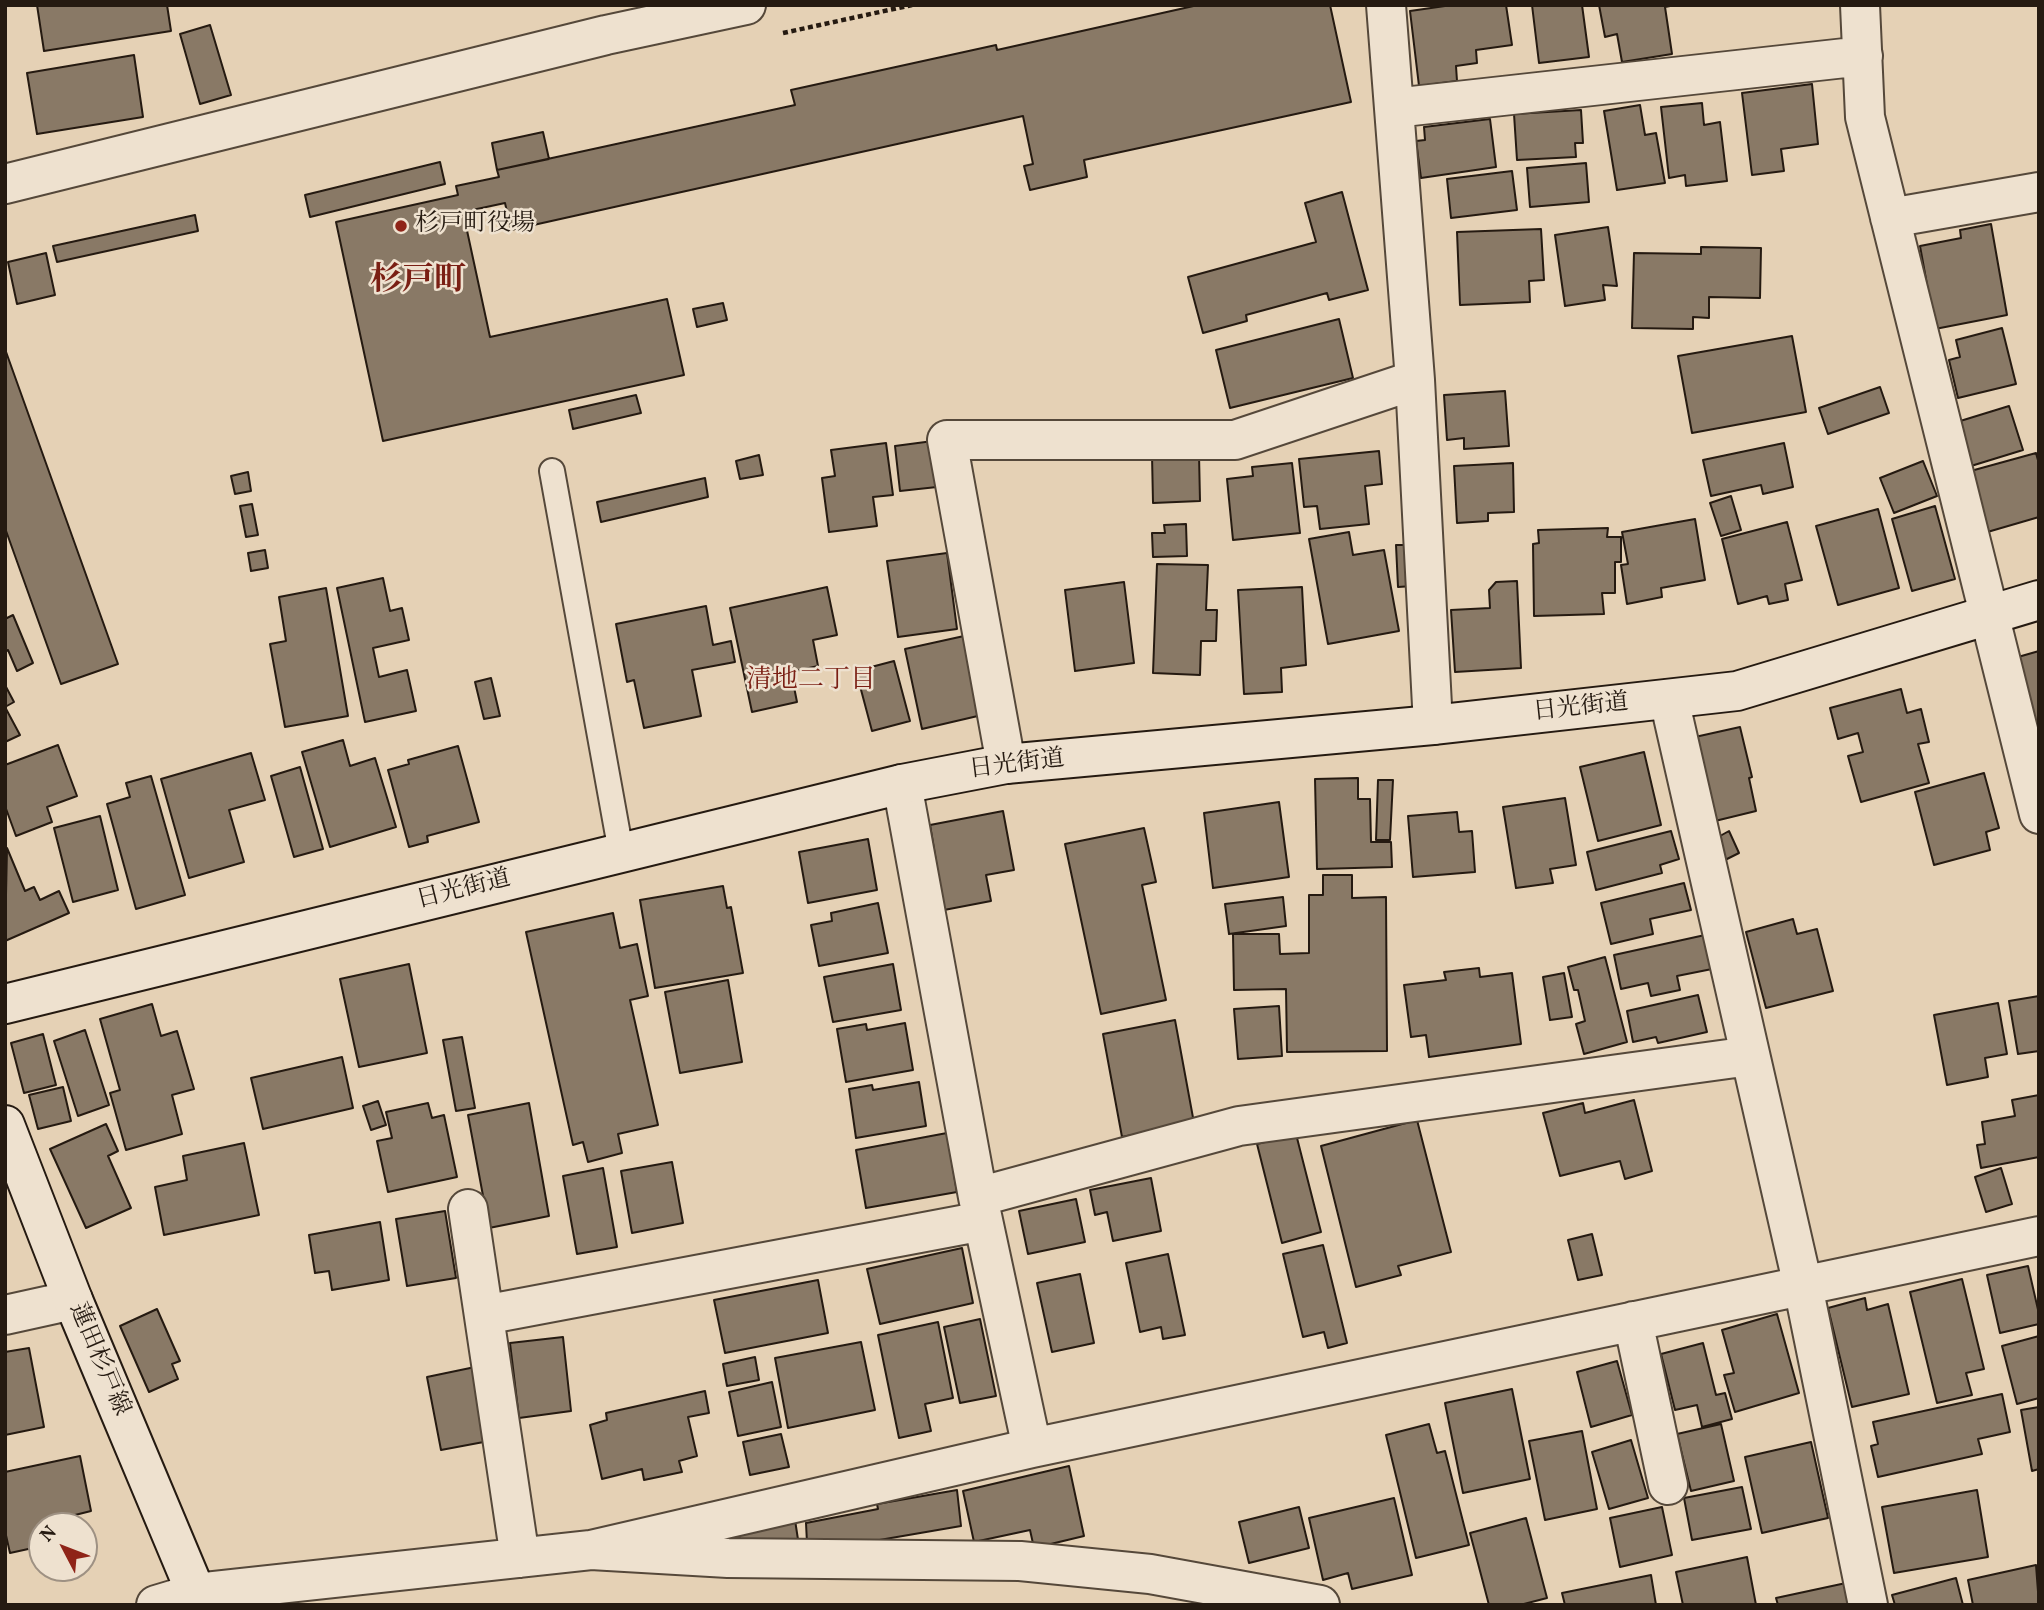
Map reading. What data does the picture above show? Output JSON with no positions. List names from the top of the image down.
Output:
{
  "streets": {
    "street": ["日光街道", "蓮田杉戸線"]
  },
  "districts": ["杉戸町", "清地二丁目"],
  "places": ["杉戸町役場"],
  "north": "top left"
}
